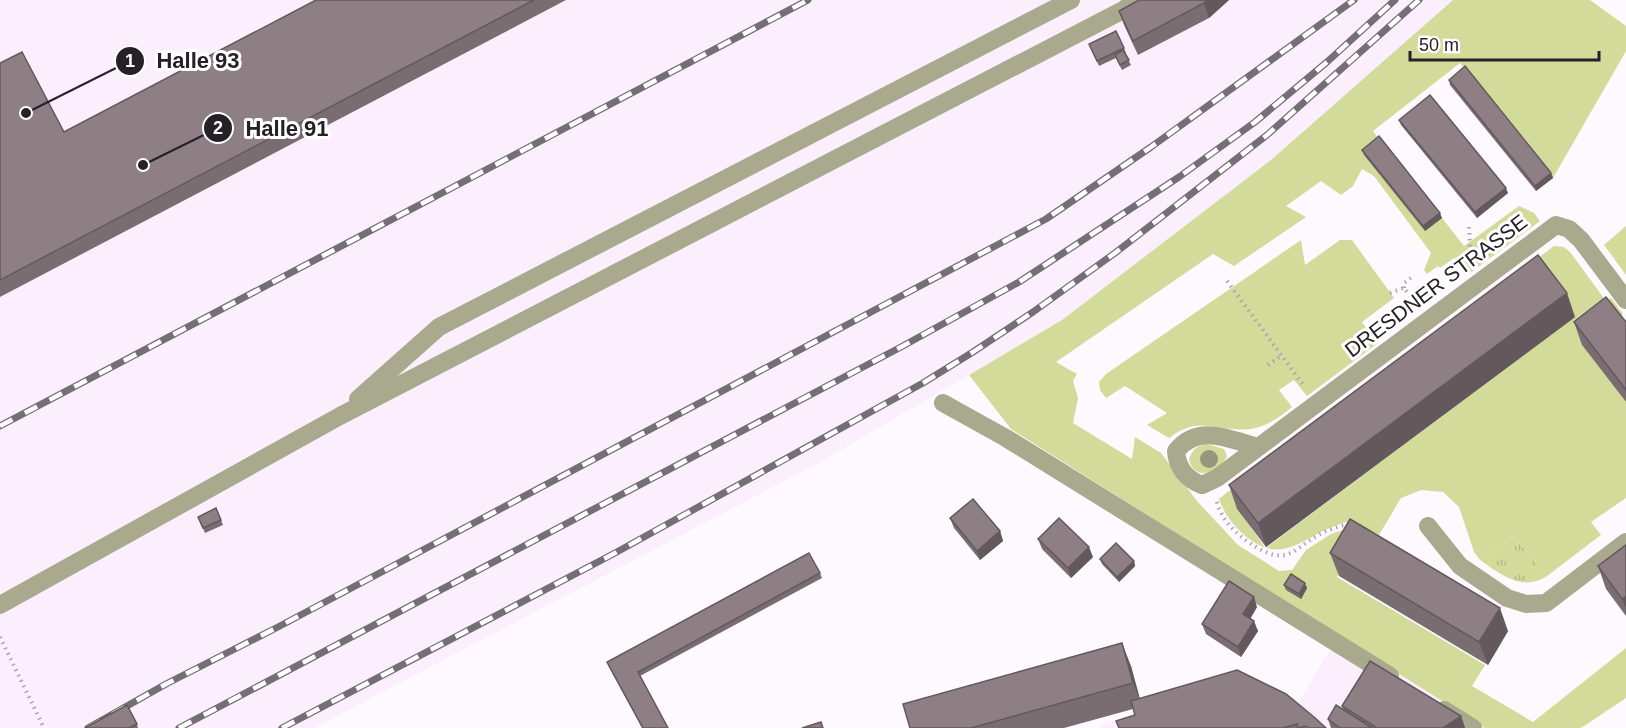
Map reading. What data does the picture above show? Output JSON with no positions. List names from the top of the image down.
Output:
{
  "streets": {
    "street": ["DRESDNER STRASSE"]
  },
  "places": ["Halle 93", "Halle 91"],
  "scale_bar": "50 m"
}
